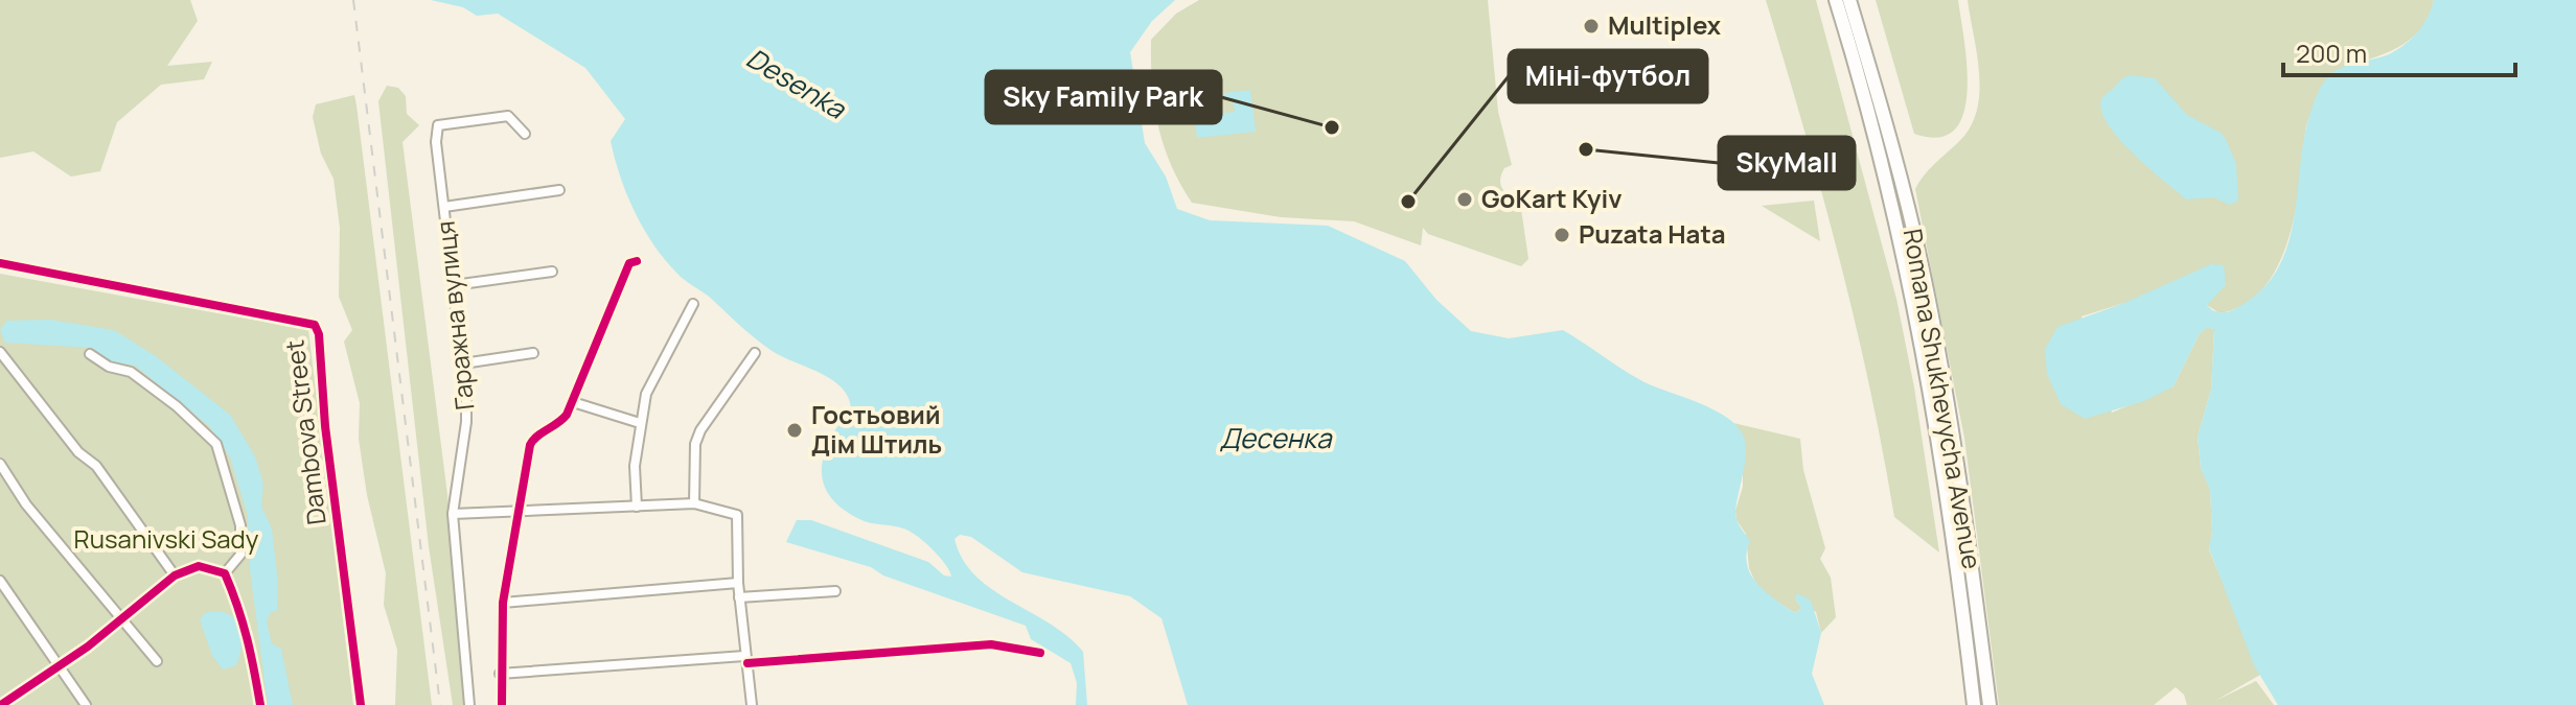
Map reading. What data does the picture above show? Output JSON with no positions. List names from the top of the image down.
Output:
{
  "streets": {
    "main road": ["Romana Shukhevycha Avenue"],
    "street": ["Гаражна вулиця", "Dambova Street"]
  },
  "water": ["Desenka", "Десенка"],
  "parks": ["Rusanivski Sady"],
  "places": [
    "Multiplex",
    "Sky Family Park",
    "SkyMall",
    "GoKart Kyiv",
    "Міні-футбол",
    "Puzata Hata",
    "Гостьовий Дім Штиль"
  ],
  "scale_bar": "200 m"
}
